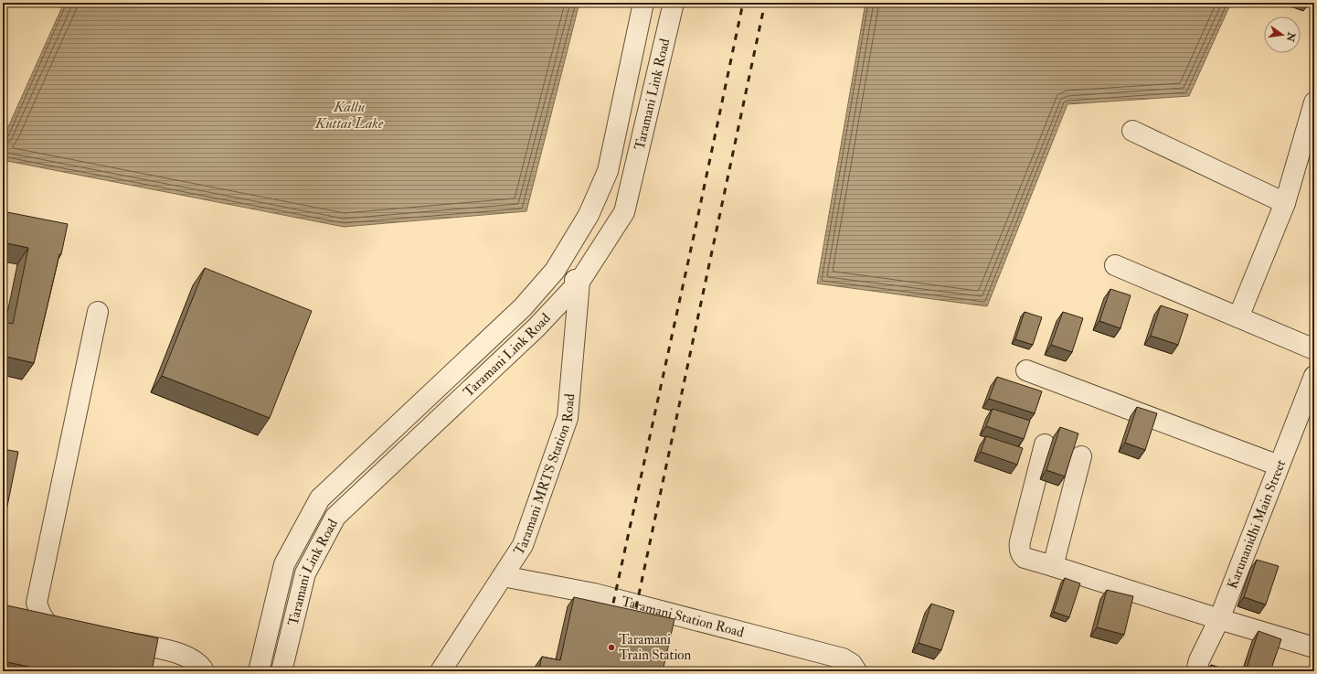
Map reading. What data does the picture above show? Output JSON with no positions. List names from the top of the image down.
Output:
{
  "streets": {
    "street": [
      "Taramani Link Road",
      "Taramani MRTS Station Road",
      "Karunanidhi Main Street",
      "Taramani Station Road"
    ]
  },
  "crossings": [
    ["Taramani Link Road", "Taramani MRTS Station Road"],
    ["Taramani MRTS Station Road", "Taramani Station Road"]
  ],
  "water": ["Kallu Kuttai Lake"],
  "places": ["Taramani Train Station"],
  "north": "right"
}
